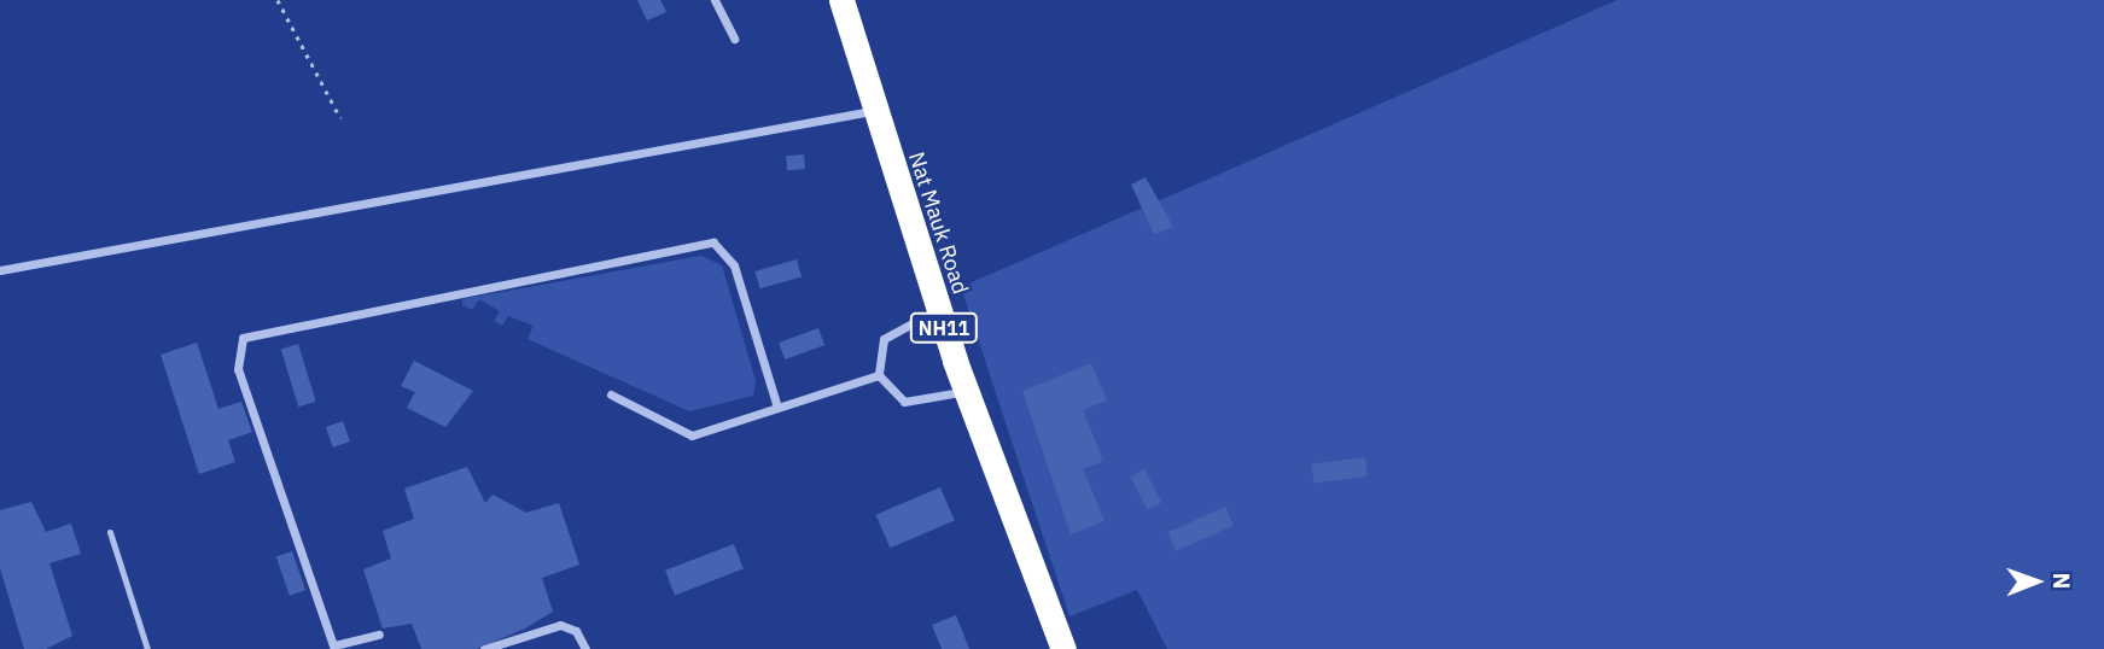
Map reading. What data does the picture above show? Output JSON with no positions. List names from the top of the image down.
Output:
{
  "streets": {
    "highway": ["Nat Mauk Road", "NH11"]
  },
  "north": "right"
}
